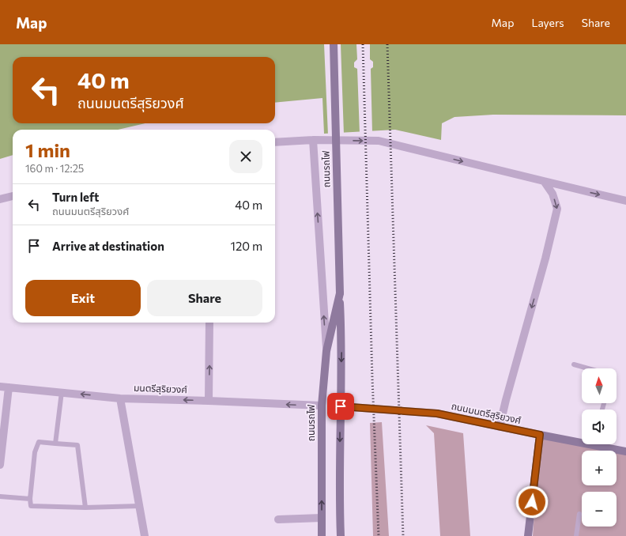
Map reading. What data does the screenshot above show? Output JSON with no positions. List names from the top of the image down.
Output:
{
  "streets": {
    "main road": ["ถนนรถไฟ", "ถนนมนตรีสุริยวงศ์"],
    "street": ["มนตรีสุริยวงศ์"]
  },
  "crossings": [
    ["ถนนรถไฟ", "มนตรีสุริยวงศ์"],
    ["ถนนรถไฟ", "ถนนมนตรีสุริยวงศ์"]
  ],
  "one_way": ["มนตรีสุริยวงศ์"],
  "north": "top",
  "page": {
    "header": "Map",
    "nav": ["Map", "Layers", "Share"],
    "turn": ["40 m", "ถนนมนตรีสุริยวงศ์"],
    "heading": ["1 min", "160 m · 12:25"],
    "list": [
      {
        "name": "Turn left",
        "note": "ถนนมนตรีสุริยวงศ์",
        "value": "40 m"
      },
      {
        "name": "Arrive at destination",
        "value": "120 m"
      }
    ],
    "buttons": ["Exit", "Share"],
    "map_buttons": ["+", "−"]
  }
}
